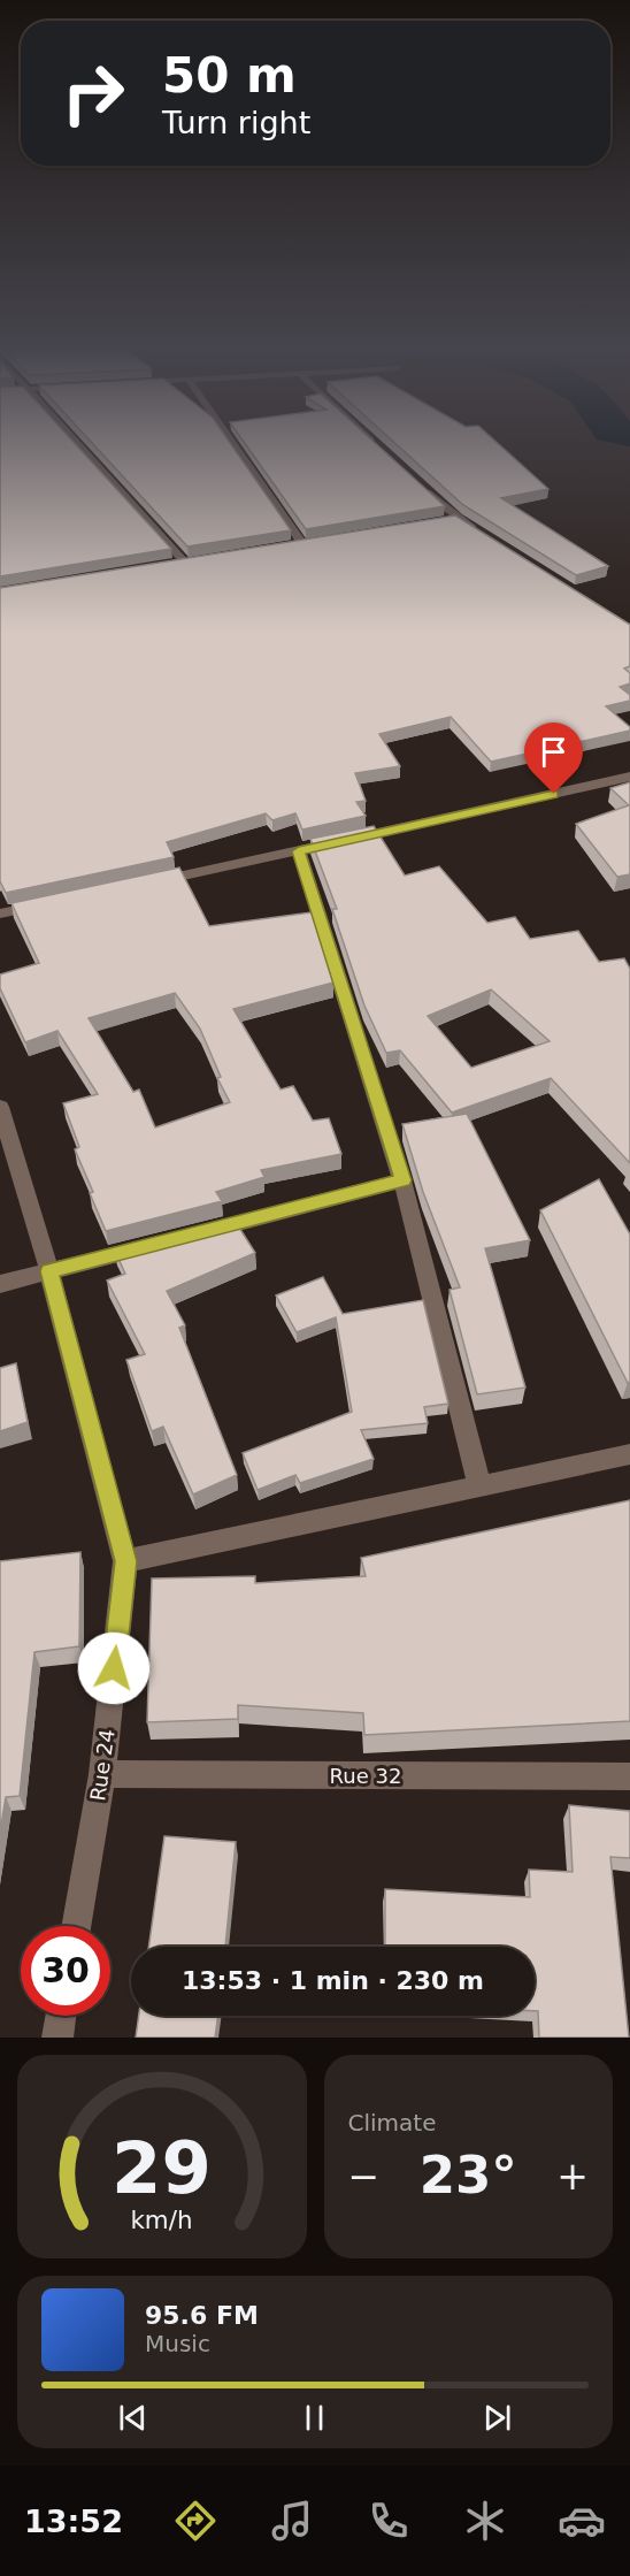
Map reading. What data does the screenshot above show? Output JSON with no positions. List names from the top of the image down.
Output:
{
  "streets": {
    "street": ["Rue 24", "Rue 32"]
  },
  "crossings": [
    ["Rue 24", "Rue 32"]
  ],
  "page": {
    "turn": ["50 m", "Turn right"],
    "limit": "30",
    "trip": "13:53 · 1 min · 230 m",
    "tile": "Climate",
    "heat": ["−", "23°", "+"],
    "song": ["95.6 FM", "Music"],
    "tabs": "13:52",
    "gauge": ["29", "km/h"]
  }
}
